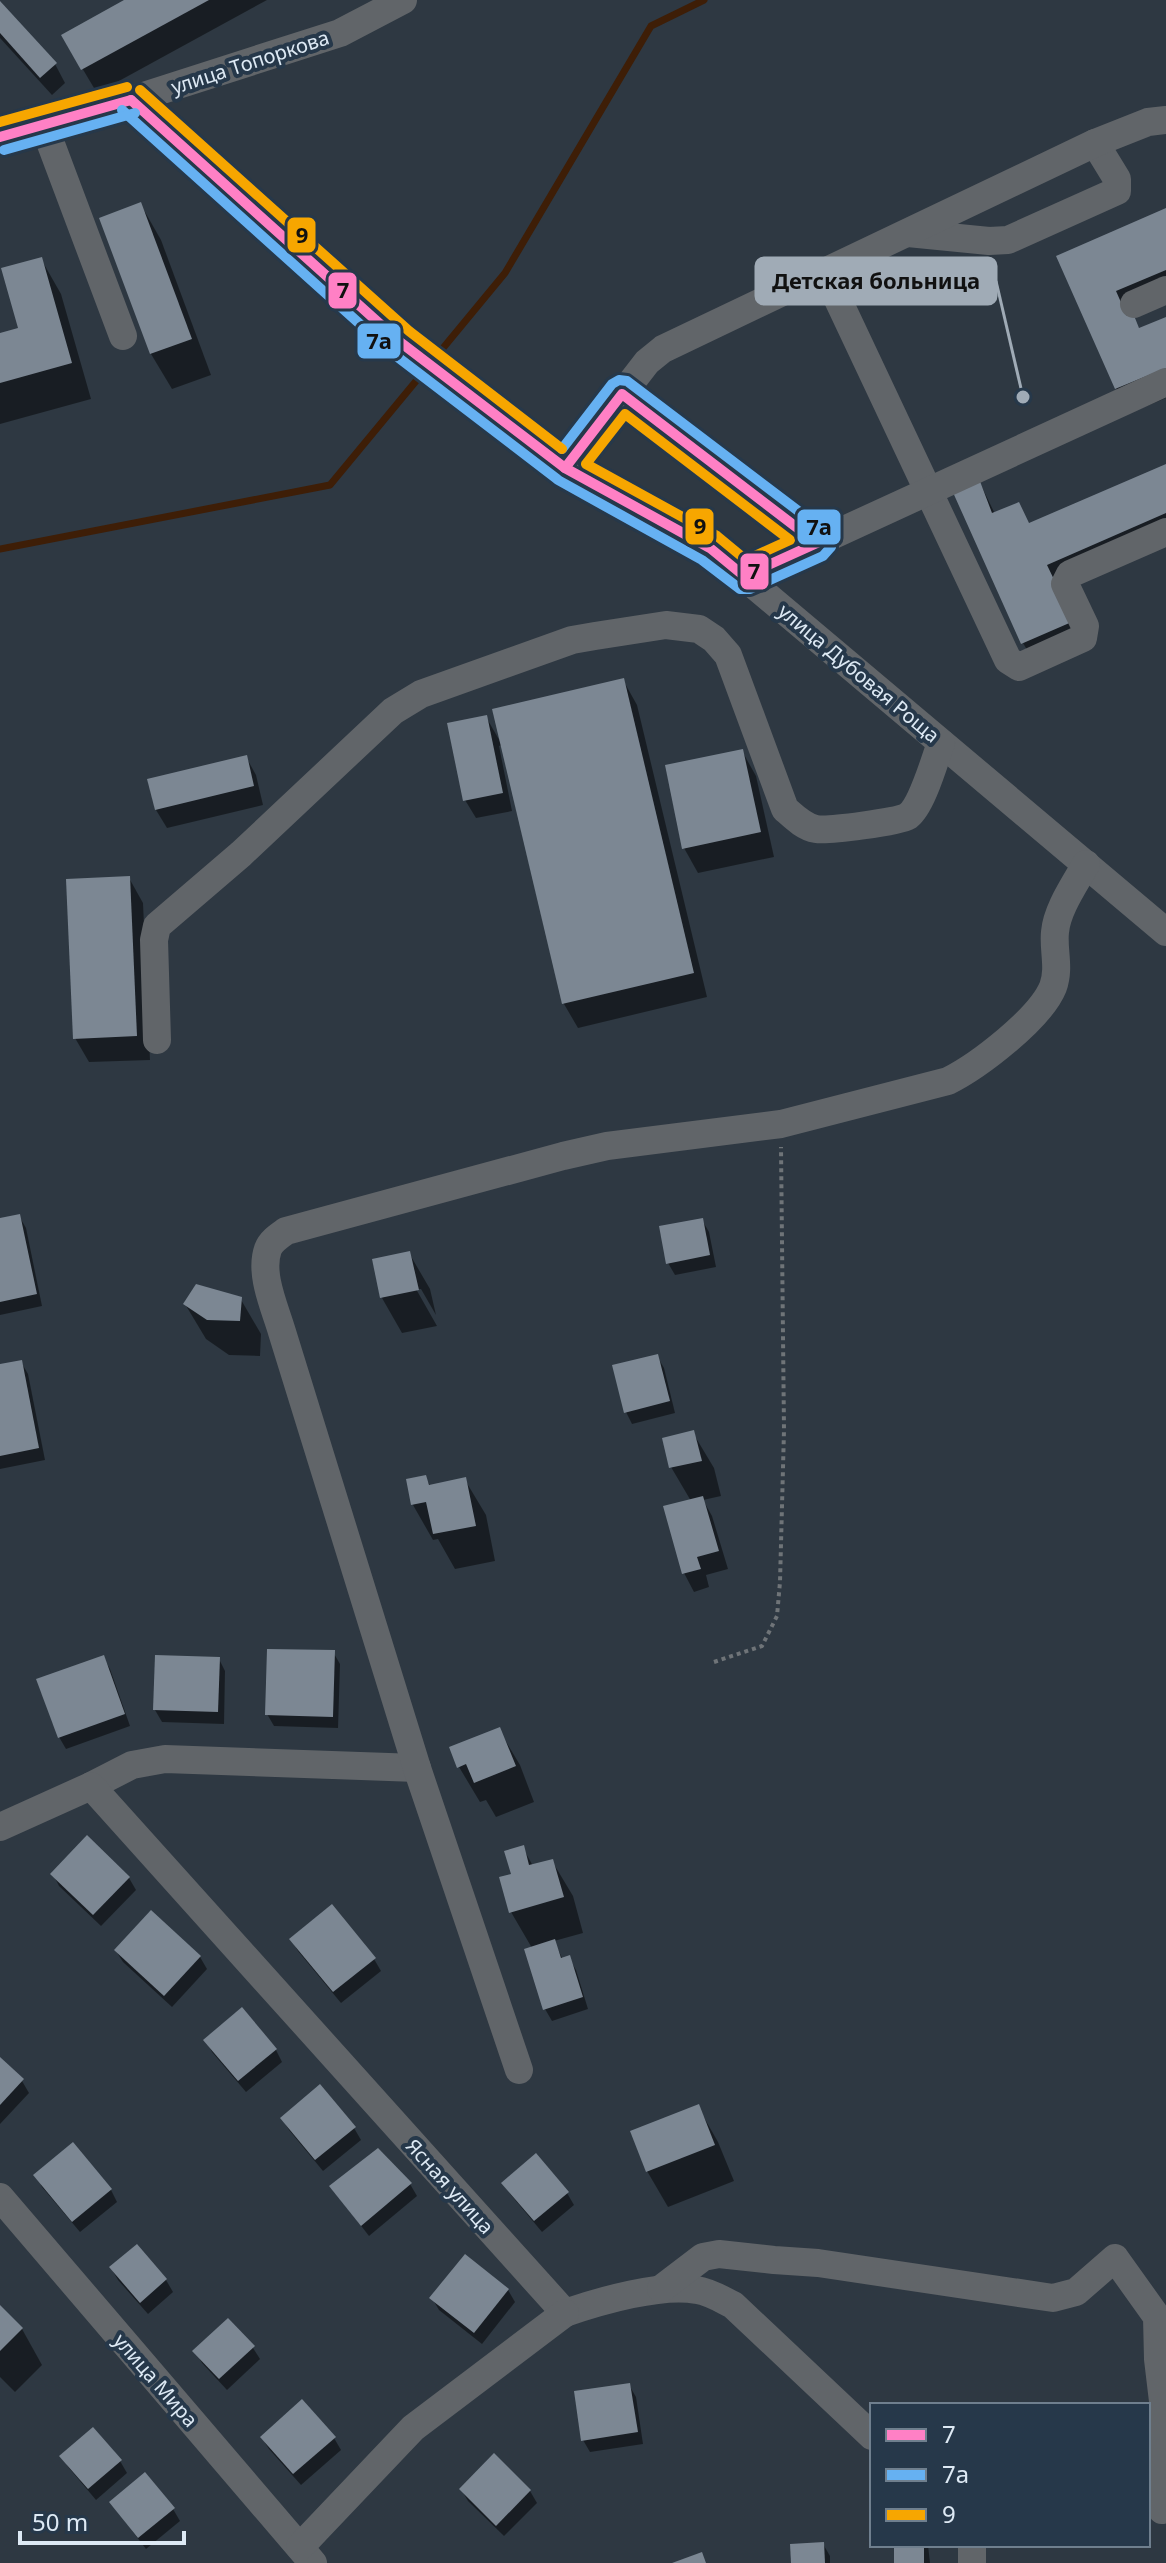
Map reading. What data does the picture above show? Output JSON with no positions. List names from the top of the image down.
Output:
{
  "streets": {
    "street": [
      "улица Топоркова",
      "улица Дубовая Роща",
      "Ясная улица",
      "улица Мира"
    ]
  },
  "crossings": [
    ["улица Топоркова", "улица Дубовая Роща"]
  ],
  "places": ["Детская больница"],
  "lines": ["transit line 9", "transit line 7", "transit line 7а"],
  "legend": ["7", "7а", "9"],
  "scale_bar": "50 m"
}
